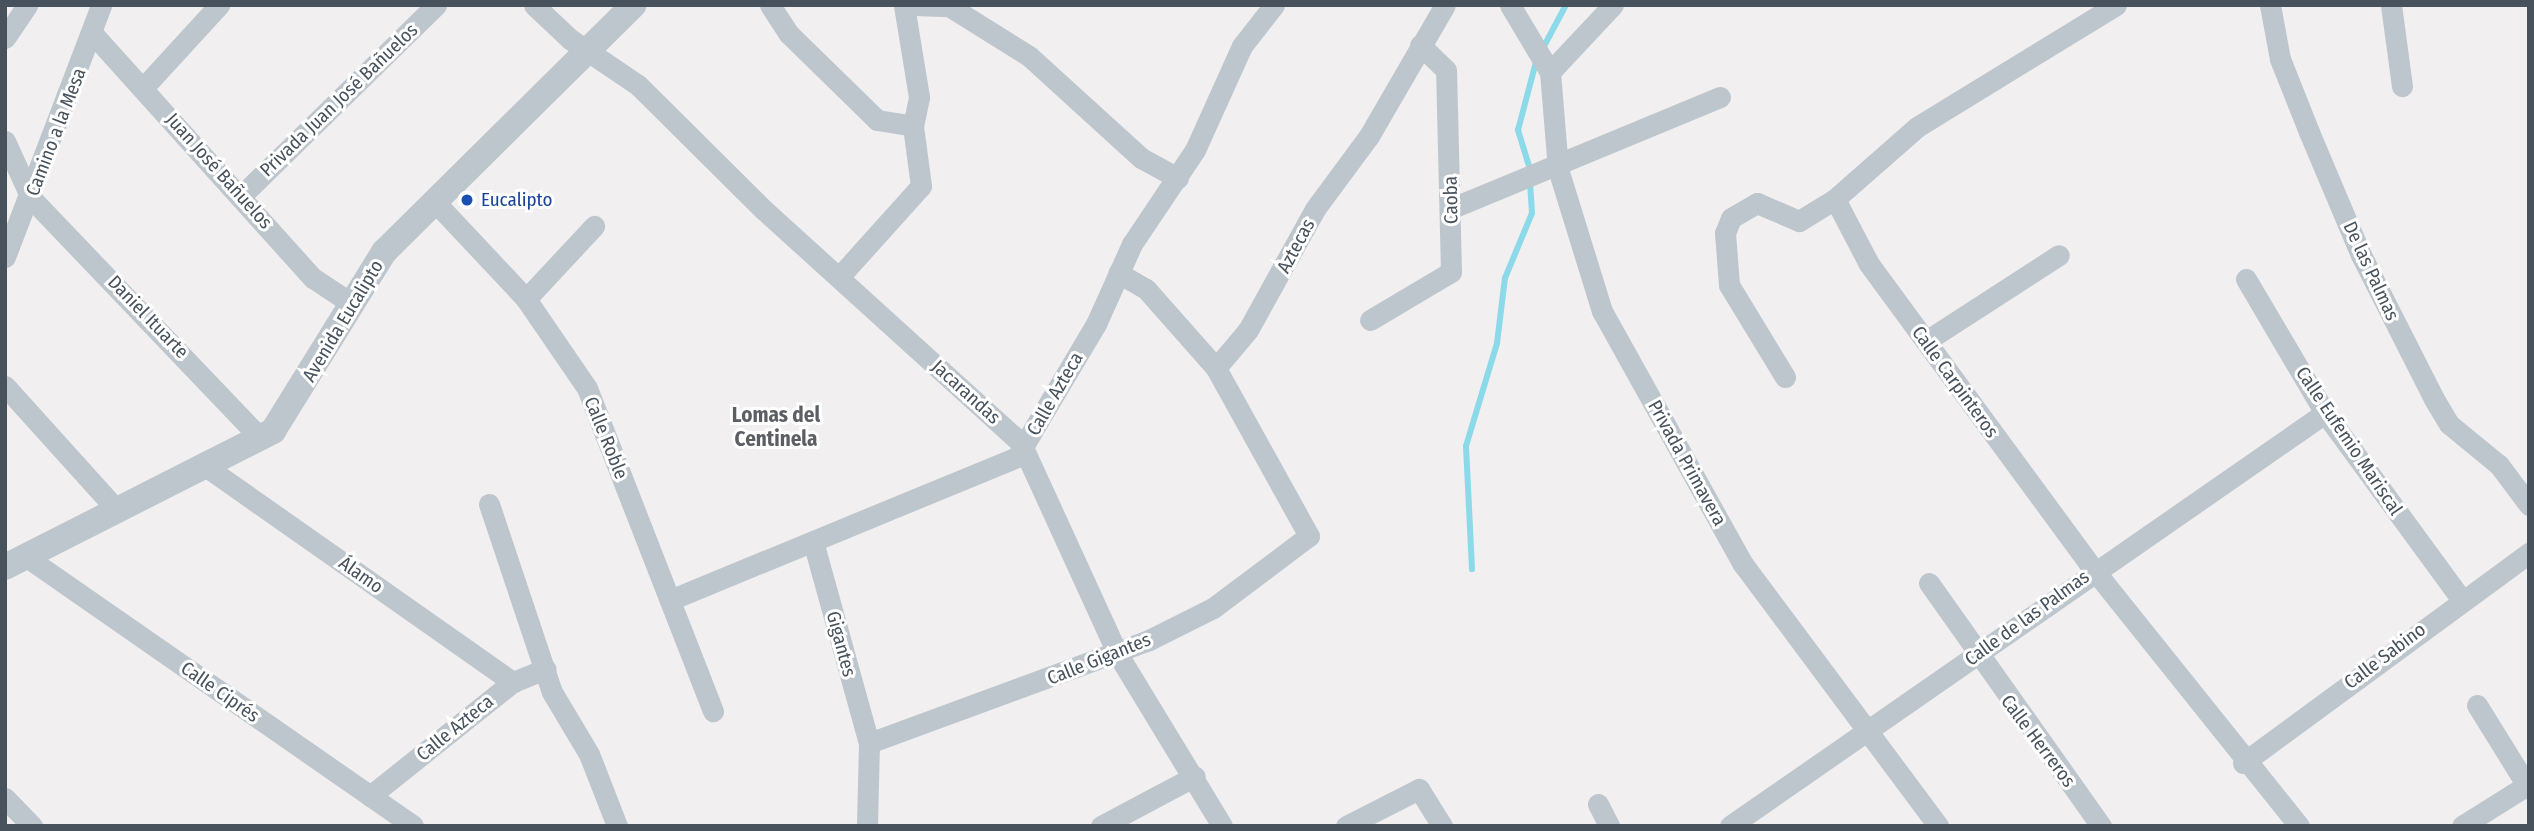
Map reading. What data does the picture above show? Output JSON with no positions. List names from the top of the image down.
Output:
{
  "streets": {
    "street": [
      "Privada Juan José Bañuelos",
      "Camino a la Mesa",
      "Juan José Bañuelos",
      "Caoba",
      "Aztecas",
      "De las Palmas",
      "Daniel Ituarte",
      "Avenida Eucalipto",
      "Calle Carpinteros",
      "Jacarandas",
      "Calle Azteca",
      "Calle Roble",
      "Calle Eufemio Mariscal",
      "Privada Primavera",
      "Álamo",
      "Calle de las Palmas",
      "Gigantes",
      "Calle Sabino",
      "Calle Gigantes",
      "Calle Ciprés",
      "Calle Herreros"
    ]
  },
  "crossings": [
    ["Privada Juan José Bañuelos", "Juan José Bañuelos"],
    ["Camino a la Mesa", "Juan José Bañuelos"],
    ["Camino a la Mesa", "Daniel Ituarte"],
    ["Juan José Bañuelos", "Avenida Eucalipto"],
    ["Caoba", "Aztecas"],
    ["Aztecas", "Calle Gigantes"],
    ["Daniel Ituarte", "Avenida Eucalipto"],
    ["Avenida Eucalipto", "Jacarandas"],
    ["Avenida Eucalipto", "Calle Roble"],
    ["Avenida Eucalipto", "Álamo"],
    ["Avenida Eucalipto", "Calle Ciprés"],
    ["Calle Carpinteros", "Calle de las Palmas"],
    ["Calle Carpinteros", "Calle Sabino"],
    ["Jacarandas", "Calle Azteca"],
    ["Jacarandas", "Calle Gigantes"],
    ["Calle Azteca", "Calle Roble"],
    ["Calle Azteca", "Álamo"],
    ["Calle Azteca", "Gigantes"],
    ["Calle Azteca", "Calle Ciprés"],
    ["Calle Eufemio Mariscal", "Calle de las Palmas"],
    ["Calle Eufemio Mariscal", "Calle Sabino"],
    ["Privada Primavera", "Calle de las Palmas"],
    ["Calle de las Palmas", "Calle Herreros"],
    ["Gigantes", "Calle Gigantes"]
  ],
  "districts": ["Lomas del Centinela"],
  "places": ["Eucalipto"]
}
